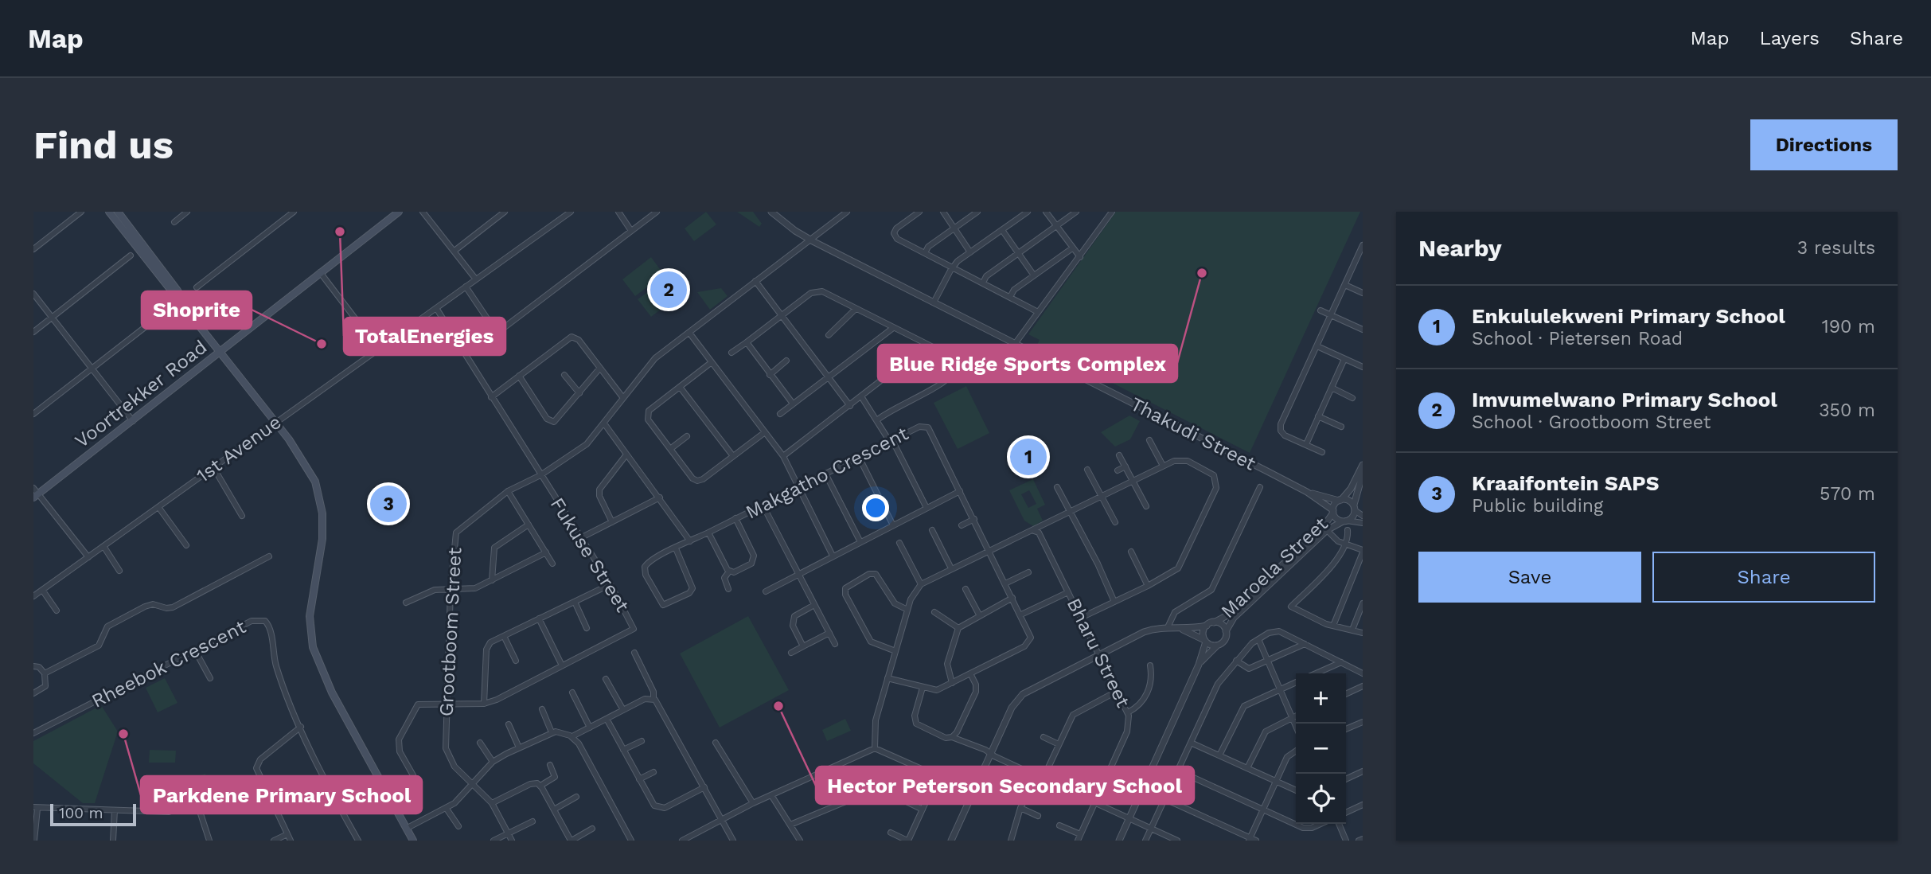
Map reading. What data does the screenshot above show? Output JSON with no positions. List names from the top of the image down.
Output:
{
  "streets": {
    "main road": ["Voortrekker Road"],
    "street": [
      "Thakudi Street",
      "1st Avenue",
      "Makgatho Crescent",
      "Fukuse Street",
      "Maroela Street",
      "Grootboom Street",
      "Bharu Street",
      "Rheebok Crescent"
    ]
  },
  "crossings": [
    ["Thakudi Street", "Maroela Street"],
    ["Thakudi Street", "Grootboom Street"],
    ["1st Avenue", "Fukuse Street"],
    ["Fukuse Street", "Grootboom Street"]
  ],
  "places": [
    "TotalEnergies",
    "Blue Ridge Sports Complex",
    "Shoprite",
    "Hector Peterson Secondary School",
    "Parkdene Primary School"
  ],
  "scale_bar": "100 m",
  "page": {
    "header": "Map",
    "nav": ["Map", "Layers", "Share"],
    "buttons": [
      "Directions",
      ["Save", "Share"]
    ],
    "title": "Find us",
    "heading": ["Nearby", "3 results"],
    "pins": ["2", "1", "3"],
    "list": [
      {
        "mark": "1",
        "name": "Enkululekweni Primary School",
        "note": "School · Pietersen Road",
        "value": "190 m"
      },
      {
        "mark": "2",
        "name": "Imvumelwano Primary School",
        "note": "School · Grootboom Street",
        "value": "350 m"
      },
      {
        "mark": "3",
        "name": "Kraaifontein SAPS",
        "note": "Public building",
        "value": "570 m"
      }
    ],
    "map_buttons": ["+", "−"],
    "scale": "100 m"
  }
}
